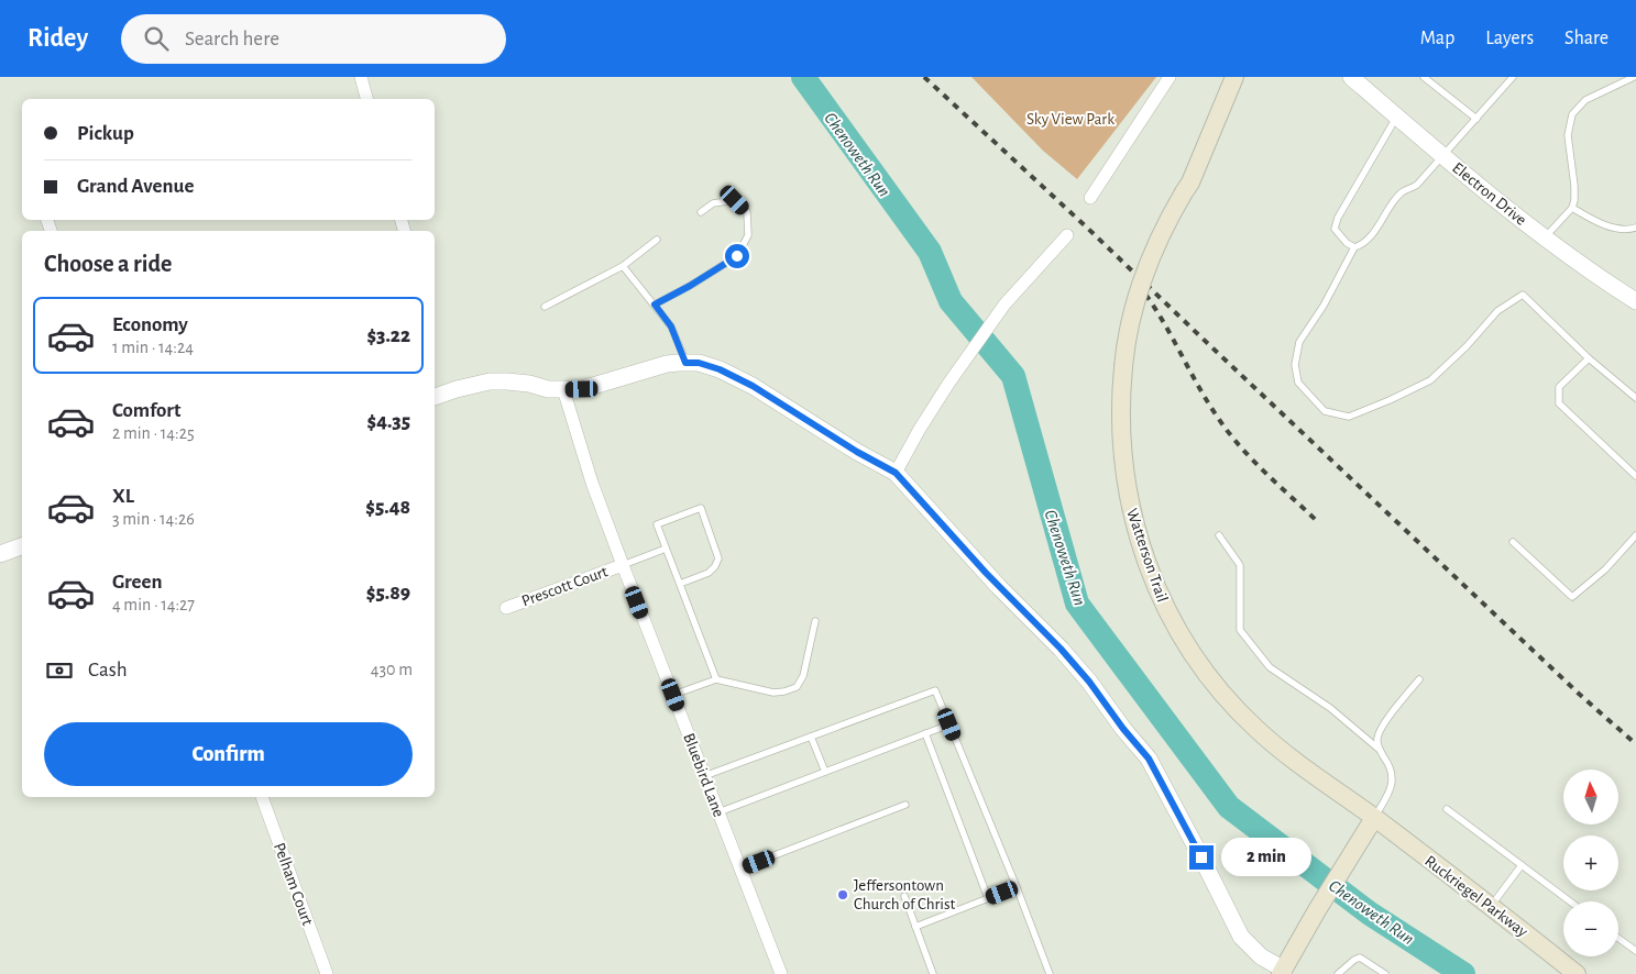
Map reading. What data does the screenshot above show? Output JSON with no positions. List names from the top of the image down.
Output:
{
  "streets": {
    "main road": ["Watterson Trail", "Ruckriegel Parkway"],
    "street": [
      "Electron Drive",
      "Prescott Court",
      "Bluebird Lane",
      "Pelham Court"
    ]
  },
  "crossings": [
    ["Watterson Trail", "Ruckriegel Parkway"],
    ["Prescott Court", "Bluebird Lane"]
  ],
  "water": ["Chenoweth Run"],
  "parks": ["Sky View Park"],
  "places": ["Jeffersontown Church of Christ"],
  "north": "top",
  "page": {
    "header": "Ridey",
    "search": "Search here",
    "nav": ["Map", "Layers", "Share"],
    "banner": ["Pickup", "Grand Avenue"],
    "heading": "Choose a ride",
    "list": [
      {
        "name": "Economy",
        "note": "1 min · 14:24",
        "value": "$3.22"
      },
      {
        "name": "Comfort",
        "note": "2 min · 14:25",
        "value": "$4.35"
      },
      {
        "name": "XL",
        "note": "3 min · 14:26",
        "value": "$5.48"
      },
      {
        "name": "Green",
        "note": "4 min · 14:27",
        "value": "$5.89"
      }
    ],
    "pay": ["Cash", "430 m"],
    "buttons": "Confirm",
    "map_buttons": ["+", "−"],
    "bubble": "2 min"
  }
}
